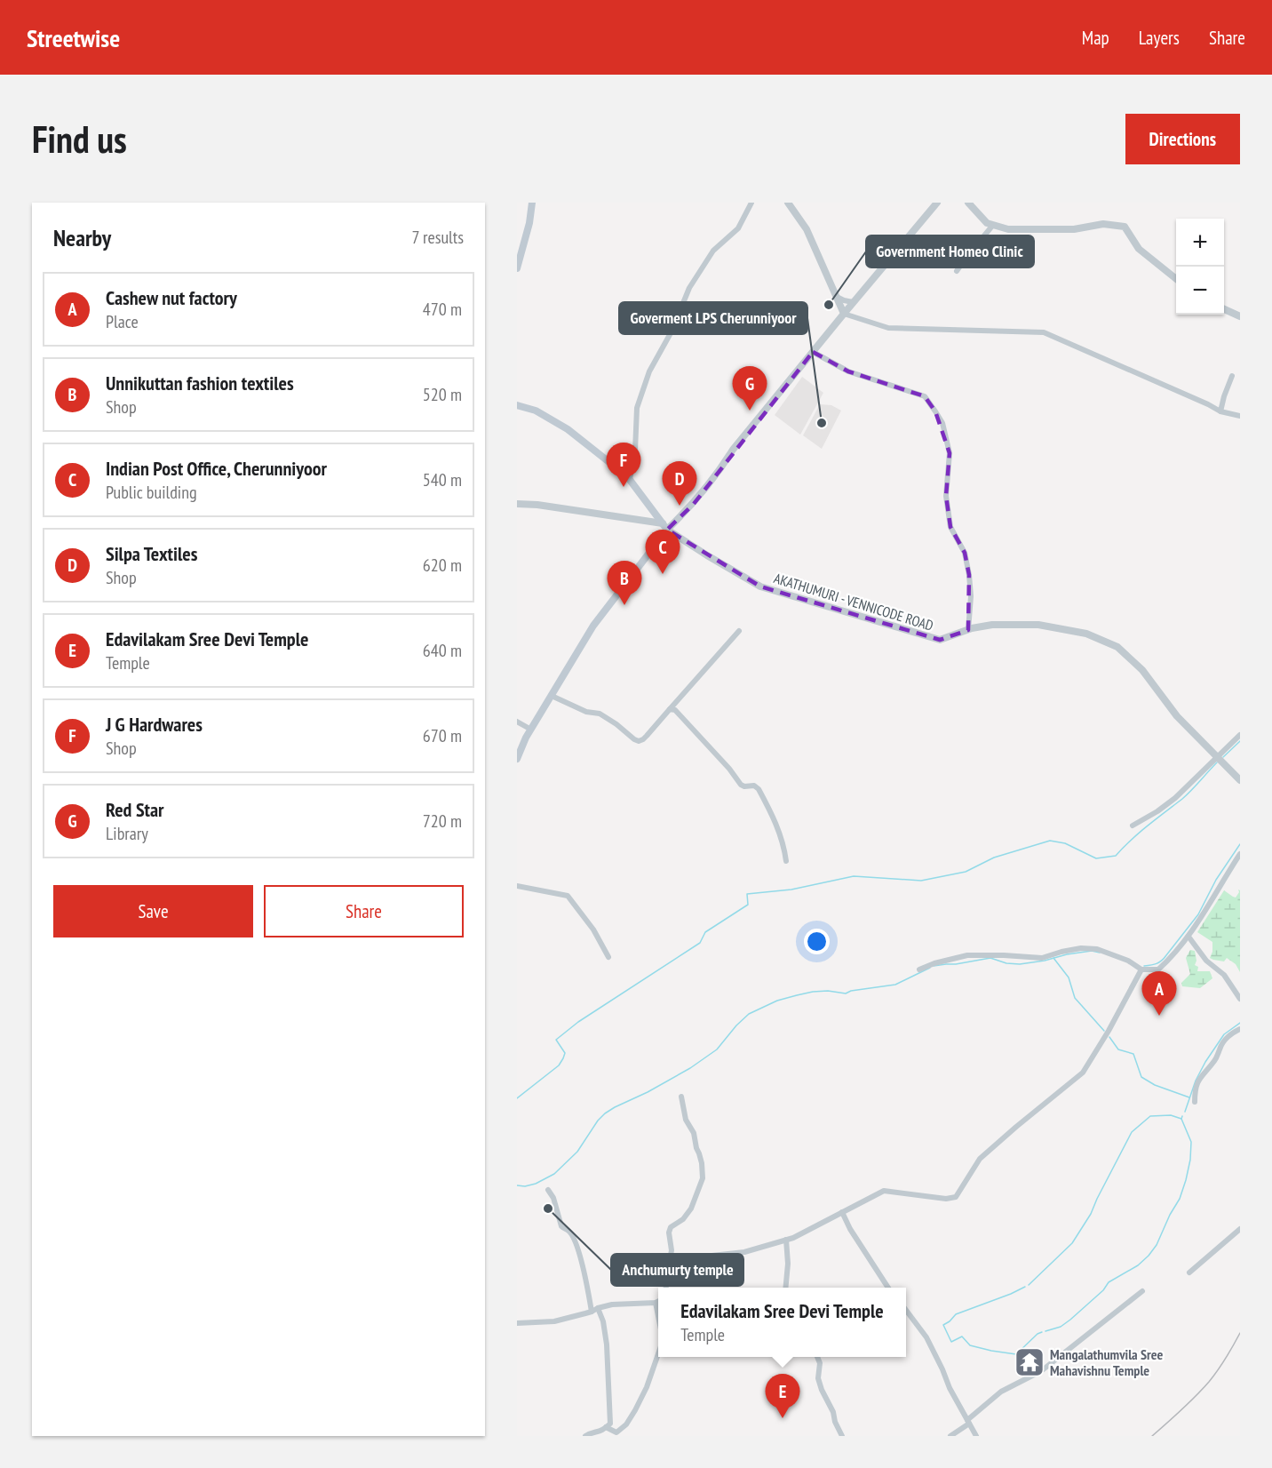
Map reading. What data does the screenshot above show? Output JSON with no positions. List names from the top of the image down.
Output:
{
  "streets": {
    "street": ["AKATHUMURI - VENNICODE ROAD"]
  },
  "places": {
    "other": ["Government Homeo Clinic", "Goverment LPS Cherunniyoor", "Anchumurty temple"],
    "temple": ["Mangalathumvila Sree Mahavishnu Temple"]
  },
  "page": {
    "header": "Streetwise",
    "nav": ["Map", "Layers", "Share"],
    "buttons": [
      "Directions",
      ["Save", "Share"]
    ],
    "title": "Find us",
    "heading": ["Nearby", "7 results"],
    "map_buttons": ["+", "−"],
    "list": [
      {
        "mark": "A",
        "name": "Cashew nut factory",
        "note": "Place",
        "value": "470 m"
      },
      {
        "mark": "B",
        "name": "Unnikuttan fashion textiles",
        "note": "Shop",
        "value": "520 m"
      },
      {
        "mark": "C",
        "name": "Indian Post Office, Cherunniyoor",
        "note": "Public building",
        "value": "540 m"
      },
      {
        "mark": "D",
        "name": "Silpa Textiles",
        "note": "Shop",
        "value": "620 m"
      },
      {
        "mark": "E",
        "name": "Edavilakam Sree Devi Temple",
        "note": "Temple",
        "value": "640 m"
      },
      {
        "mark": "F",
        "name": "J G Hardwares",
        "note": "Shop",
        "value": "670 m"
      },
      {
        "mark": "G",
        "name": "Red Star",
        "note": "Library",
        "value": "720 m"
      }
    ],
    "pins": [
      "G",
      "F",
      "D",
      "C",
      "B",
      "A",
      "E"
    ],
    "popup": ["Edavilakam Sree Devi Temple", "Temple"]
  }
}
